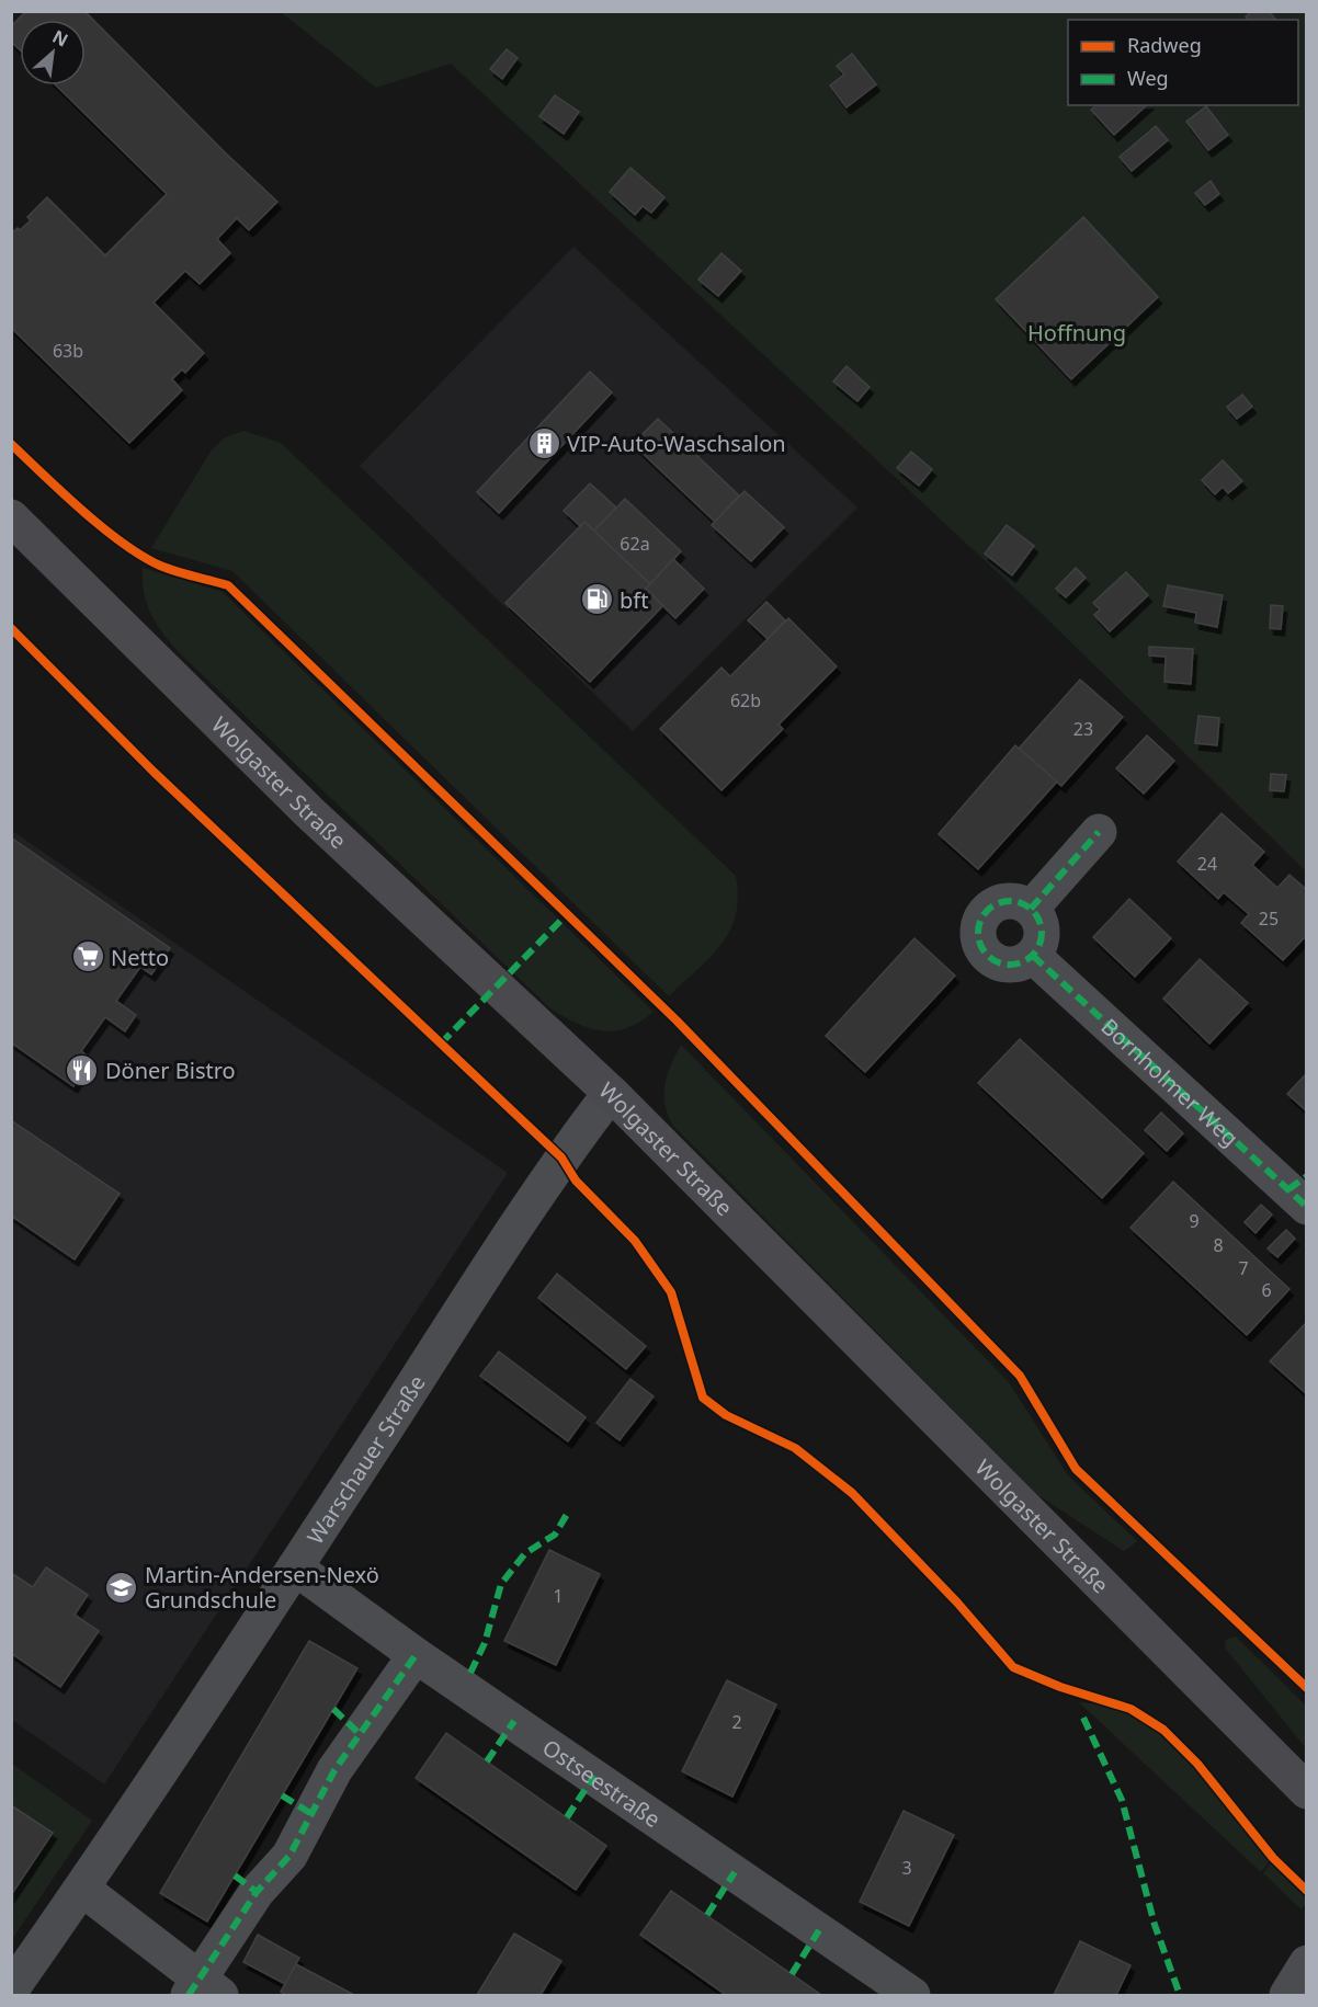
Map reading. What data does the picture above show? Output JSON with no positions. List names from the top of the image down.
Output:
{
  "streets": {
    "main road": ["Wolgaster Straße"],
    "street": ["Bornholmer Weg", "Warschauer Straße", "Ostseestraße"]
  },
  "crossings": [
    ["Wolgaster Straße", "Warschauer Straße"],
    ["Warschauer Straße", "Ostseestraße"]
  ],
  "parks": ["Hoffnung"],
  "places": {
    "building": ["VIP-Auto-Waschsalon"],
    "fuel station": ["bft"],
    "supermarket": ["Netto"],
    "restaurant": ["Döner Bistro"],
    "school or university": ["Martin-Andersen-Nexö Grundschule"]
  },
  "house_numbers": [
    "63b",
    "62a",
    "62b",
    "23",
    "24",
    "25",
    "9",
    "8",
    "7",
    "6",
    "1",
    "2",
    "3"
  ],
  "legend": ["Radweg", "Weg"],
  "north": "top right"
}
